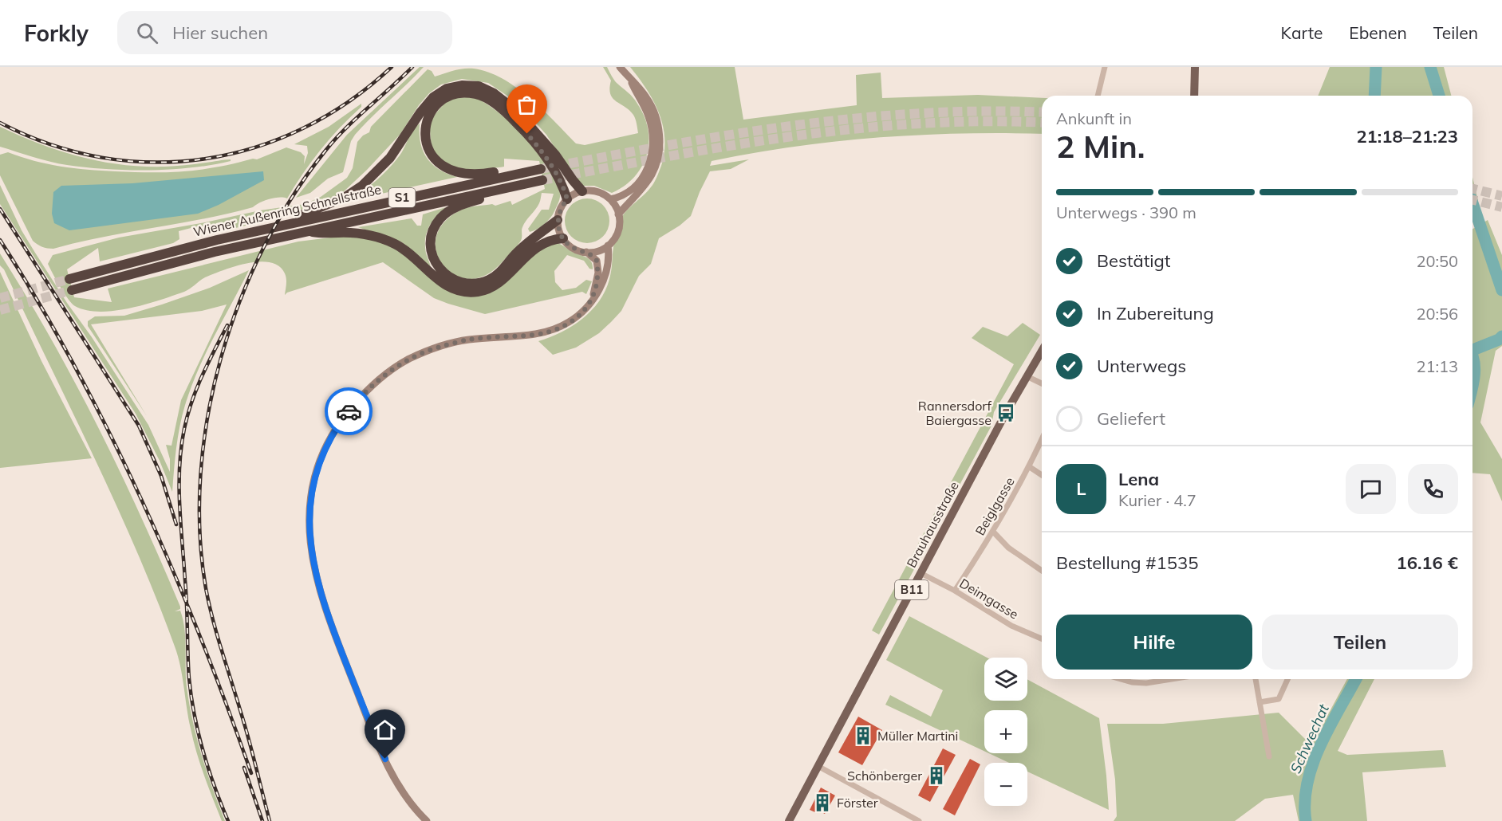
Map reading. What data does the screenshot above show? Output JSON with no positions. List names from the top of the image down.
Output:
{
  "streets": {
    "highway": ["S1", "Wiener Außenring Schnellstraße"],
    "main road": ["Brauhausstraße", "B11"],
    "street": ["Beiglgasse", "Deimgasse"]
  },
  "crossings": [
    ["Beiglgasse", "Deimgasse"],
    ["Brauhausstraße", "Deimgasse"]
  ],
  "water": ["Schwechat"],
  "places": {
    "bus stop": ["Rannersdorf Baiergasse"],
    "building": ["Müller Martini", "Schönberger", "Förster"]
  },
  "page": {
    "header": "Forkly",
    "search": "Hier suchen",
    "nav": ["Karte", "Ebenen", "Teilen"],
    "heading": ["2 Min.", "Ankunft in", "21:18–21:23"],
    "panel": [
      "Lena",
      "Kurier · 4.7",
      "Bestellung #1535",
      "16.16 €"
    ],
    "bar": "Unterwegs · 390 m",
    "list": [
      ["Bestätigt", "20:50"],
      ["In Zubereitung", "20:56"],
      ["Unterwegs", "21:13"],
      "Geliefert"
    ],
    "round": "L",
    "buttons": ["Hilfe", "Teilen"],
    "map_buttons": ["+", "−"]
  }
}
